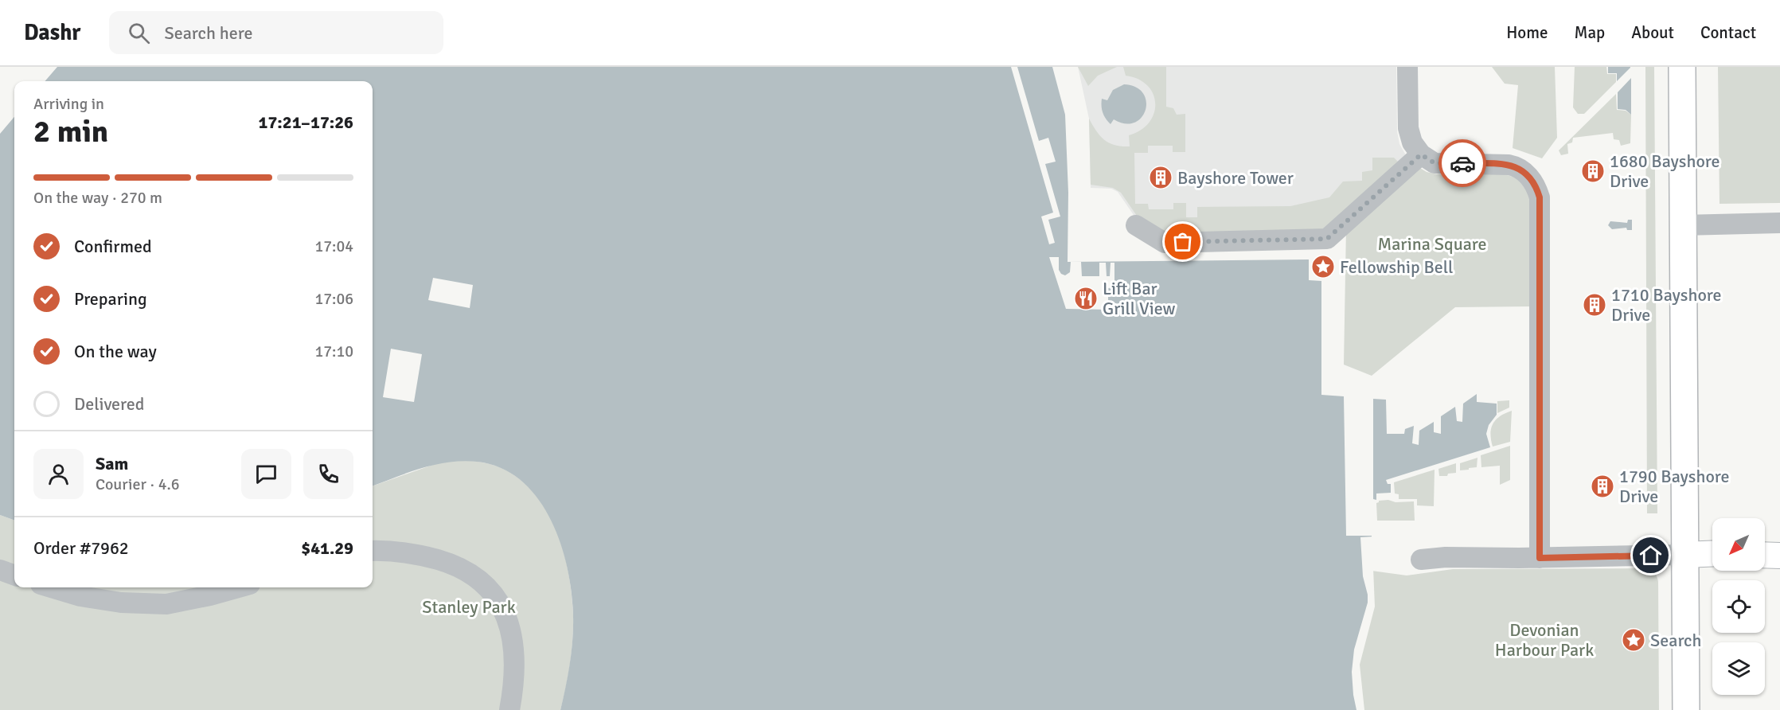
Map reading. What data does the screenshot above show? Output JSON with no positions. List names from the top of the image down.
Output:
{
  "parks": ["Marina Square", "Stanley Park", "Devonian Harbour Park"],
  "places": {
    "building": [
      "1680 Bayshore Drive",
      "Bayshore Tower",
      "1710 Bayshore Drive",
      "1790 Bayshore Drive"
    ],
    "place": ["Fellowship Bell", "Search"],
    "restaurant": ["Lift Bar Grill View"]
  },
  "north": "bottom left",
  "page": {
    "header": "Dashr",
    "search": "Search here",
    "nav": [
      "Home",
      "Map",
      "About",
      "Contact"
    ],
    "heading": ["2 min", "Arriving in", "17:21–17:26"],
    "panel": [
      "Sam",
      "Courier · 4.6",
      "Order #7962",
      "$41.29"
    ],
    "bar": "On the way · 270 m",
    "list": [
      ["Confirmed", "17:04"],
      ["Preparing", "17:06"],
      ["On the way", "17:10"],
      "Delivered"
    ]
  }
}
